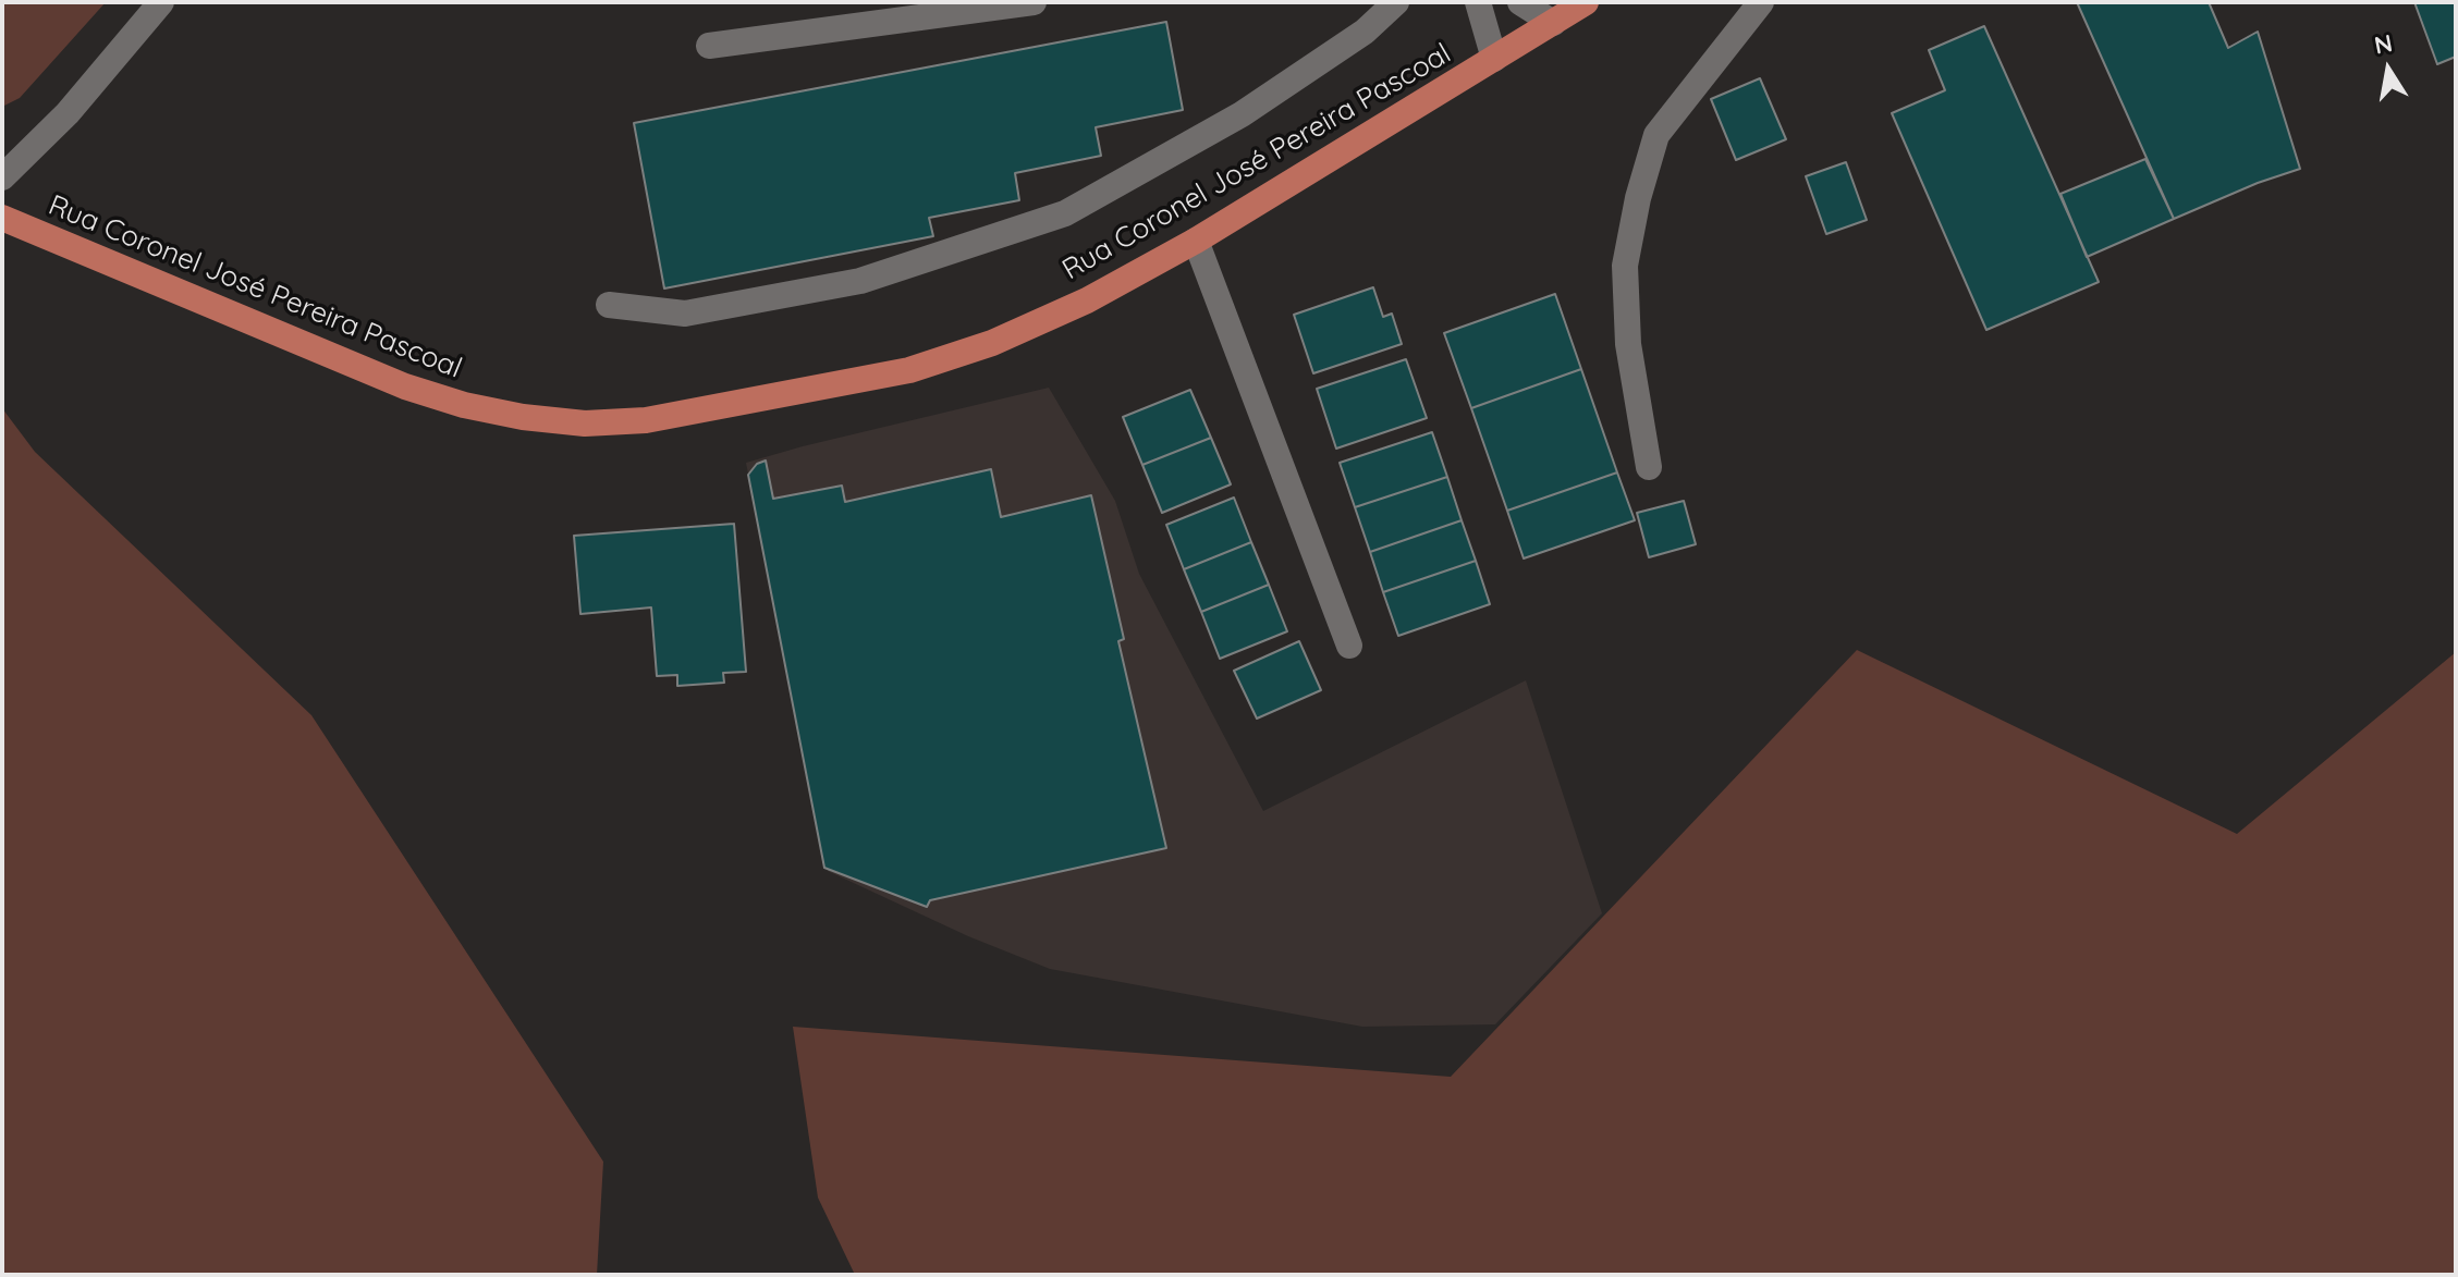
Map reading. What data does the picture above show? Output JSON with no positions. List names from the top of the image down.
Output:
{
  "streets": {
    "main road": ["Rua Coronel José Pereira Pascoal"]
  },
  "north": "top"
}
